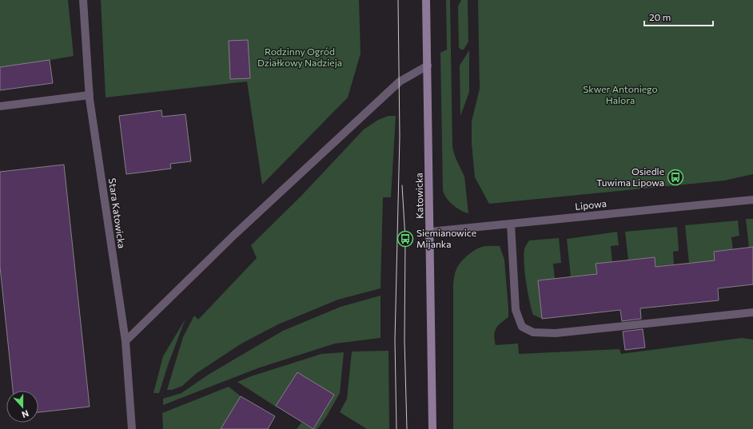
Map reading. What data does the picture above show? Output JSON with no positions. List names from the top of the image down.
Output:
{
  "streets": {
    "main road": ["Katowicka"],
    "street": ["Lipowa", "Stara Katowicka"]
  },
  "crossings": [
    ["Katowicka", "Lipowa"]
  ],
  "parks": ["Rodzinny Ogród Działkowy Nadzieja", "Skwer Antoniego Halora"],
  "places": {
    "bus stop": ["Osiedle Tuwima Lipowa", "Siemianowice Mijanka"]
  },
  "scale_bar": "20 m",
  "north": "bottom"
}
